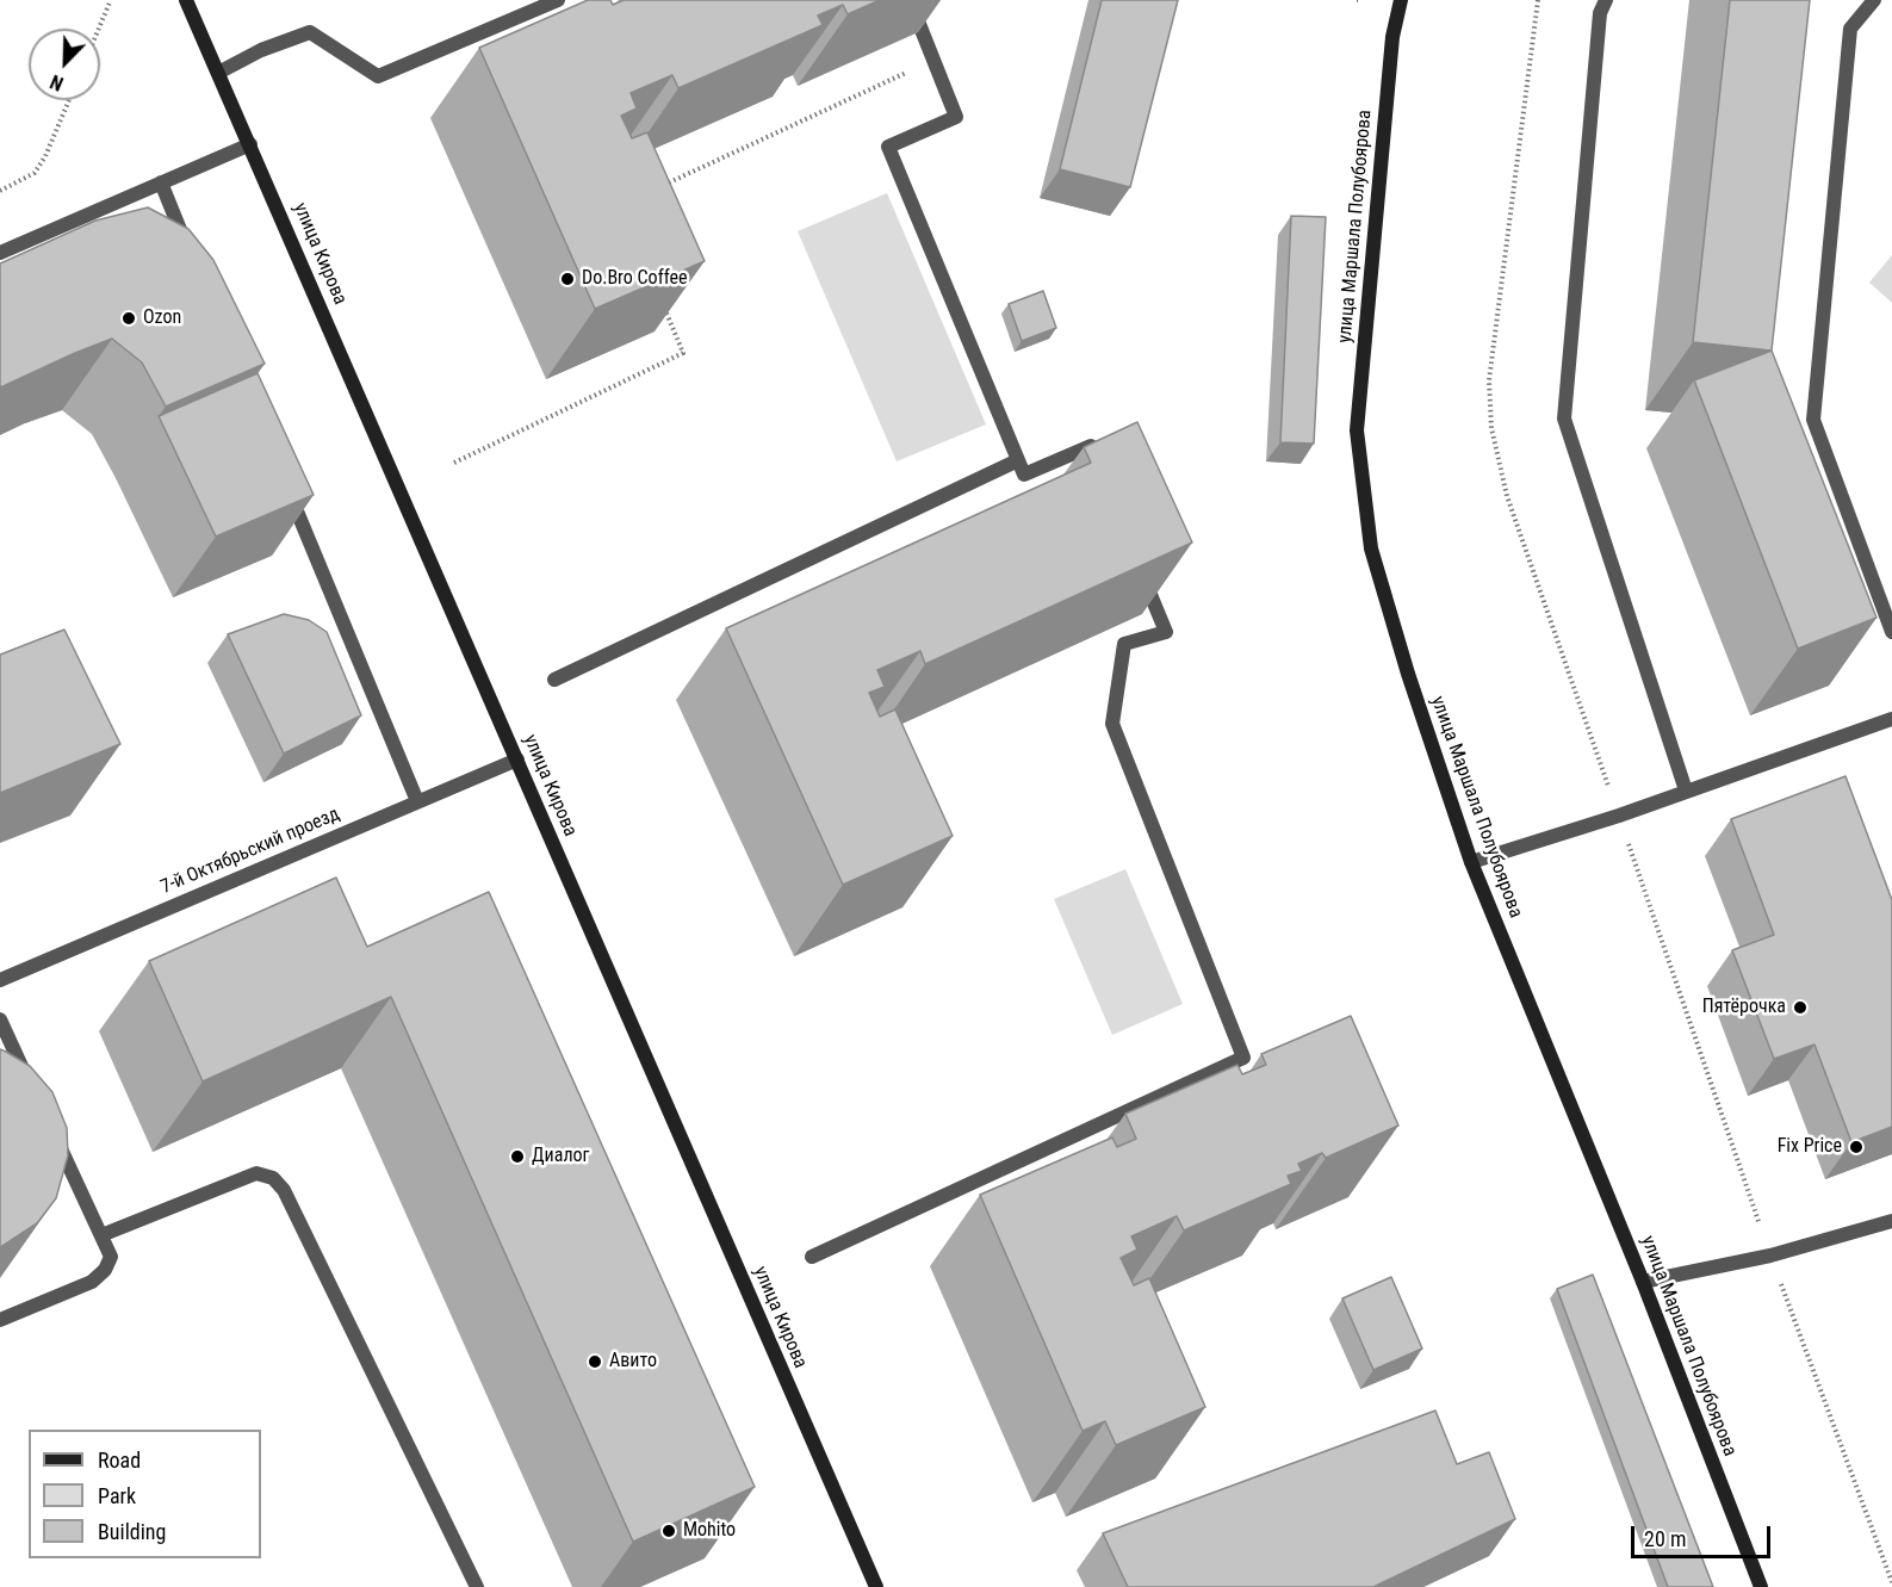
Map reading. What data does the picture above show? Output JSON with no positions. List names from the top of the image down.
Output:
{
  "streets": {
    "main road": ["улица Маршала Полубоярова", "улица Кирова"],
    "lane": ["7-й Октябрьский проезд"]
  },
  "crossings": [
    ["улица Кирова", "7-й Октябрьский проезд"]
  ],
  "places": [
    "Do.Bro Coffee",
    "Ozon",
    "Пятёрочка",
    "Fix Price",
    "Диалог",
    "Авито",
    "Mohito"
  ],
  "legend": ["Road", "Park", "Building"],
  "scale_bar": "20 m",
  "north": "bottom left"
}
